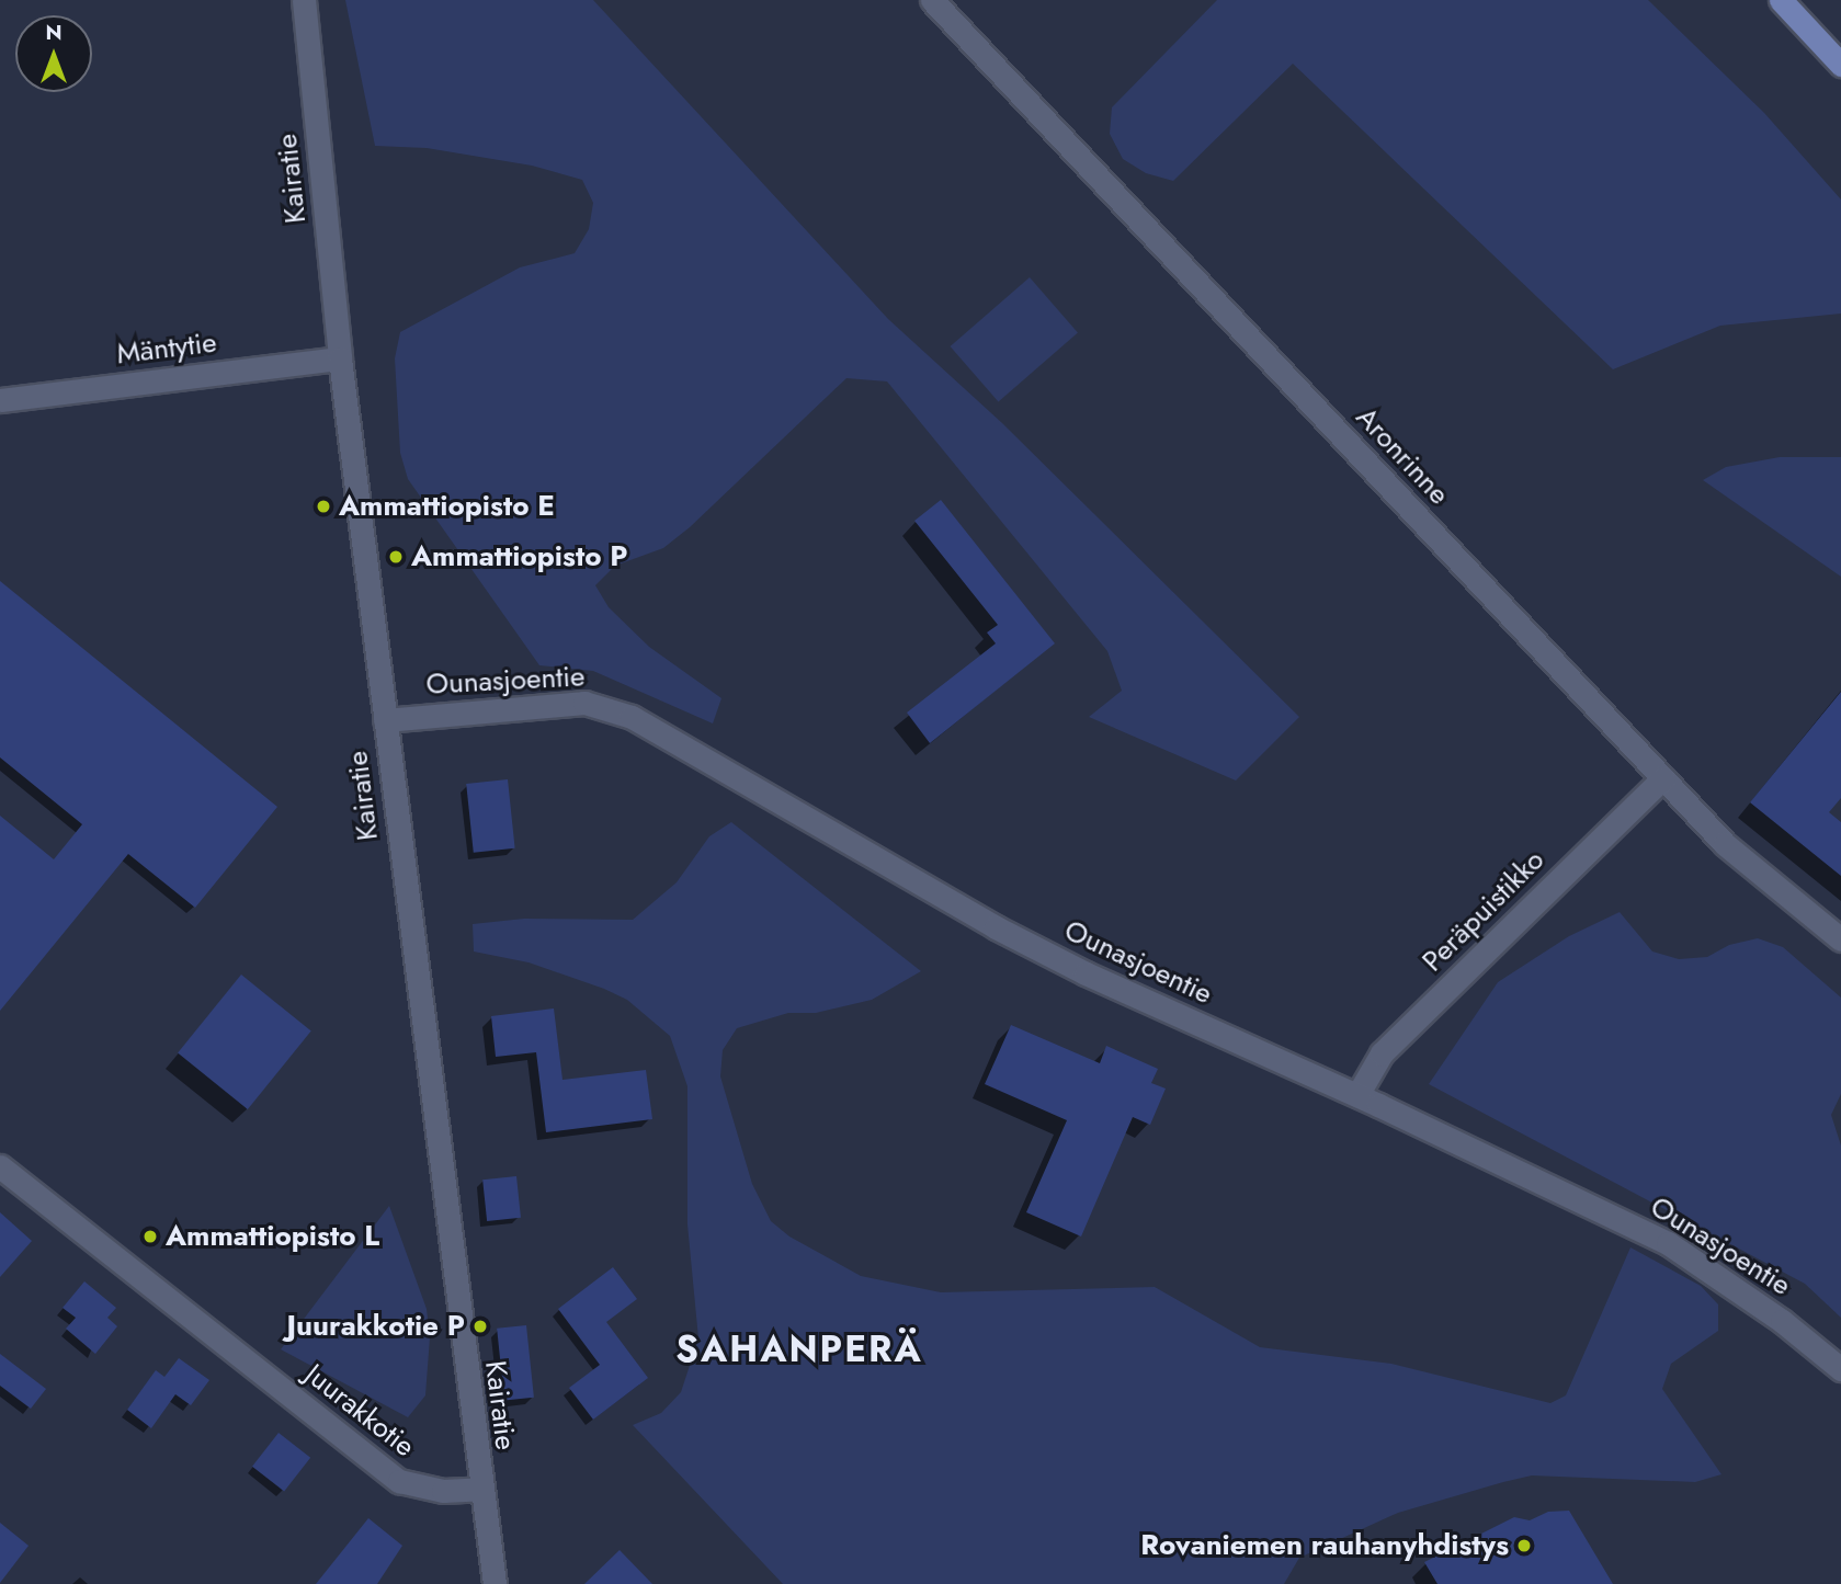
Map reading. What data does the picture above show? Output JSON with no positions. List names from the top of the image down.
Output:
{
  "streets": {
    "street": [
      "Kairatie",
      "Mäntytie",
      "Aronrinne",
      "Ounasjoentie",
      "Peräpuistikko",
      "Juurakkotie"
    ]
  },
  "crossings": [
    ["Kairatie", "Mäntytie"],
    ["Kairatie", "Ounasjoentie"],
    ["Kairatie", "Juurakkotie"],
    ["Aronrinne", "Peräpuistikko"],
    ["Ounasjoentie", "Peräpuistikko"]
  ],
  "districts": ["SAHANPERÄ"],
  "places": [
    "Ammattiopisto E",
    "Ammattiopisto P",
    "Ammattiopisto L",
    "Juurakkotie P",
    "Rovaniemen rauhanyhdistys"
  ],
  "north": "top"
}
